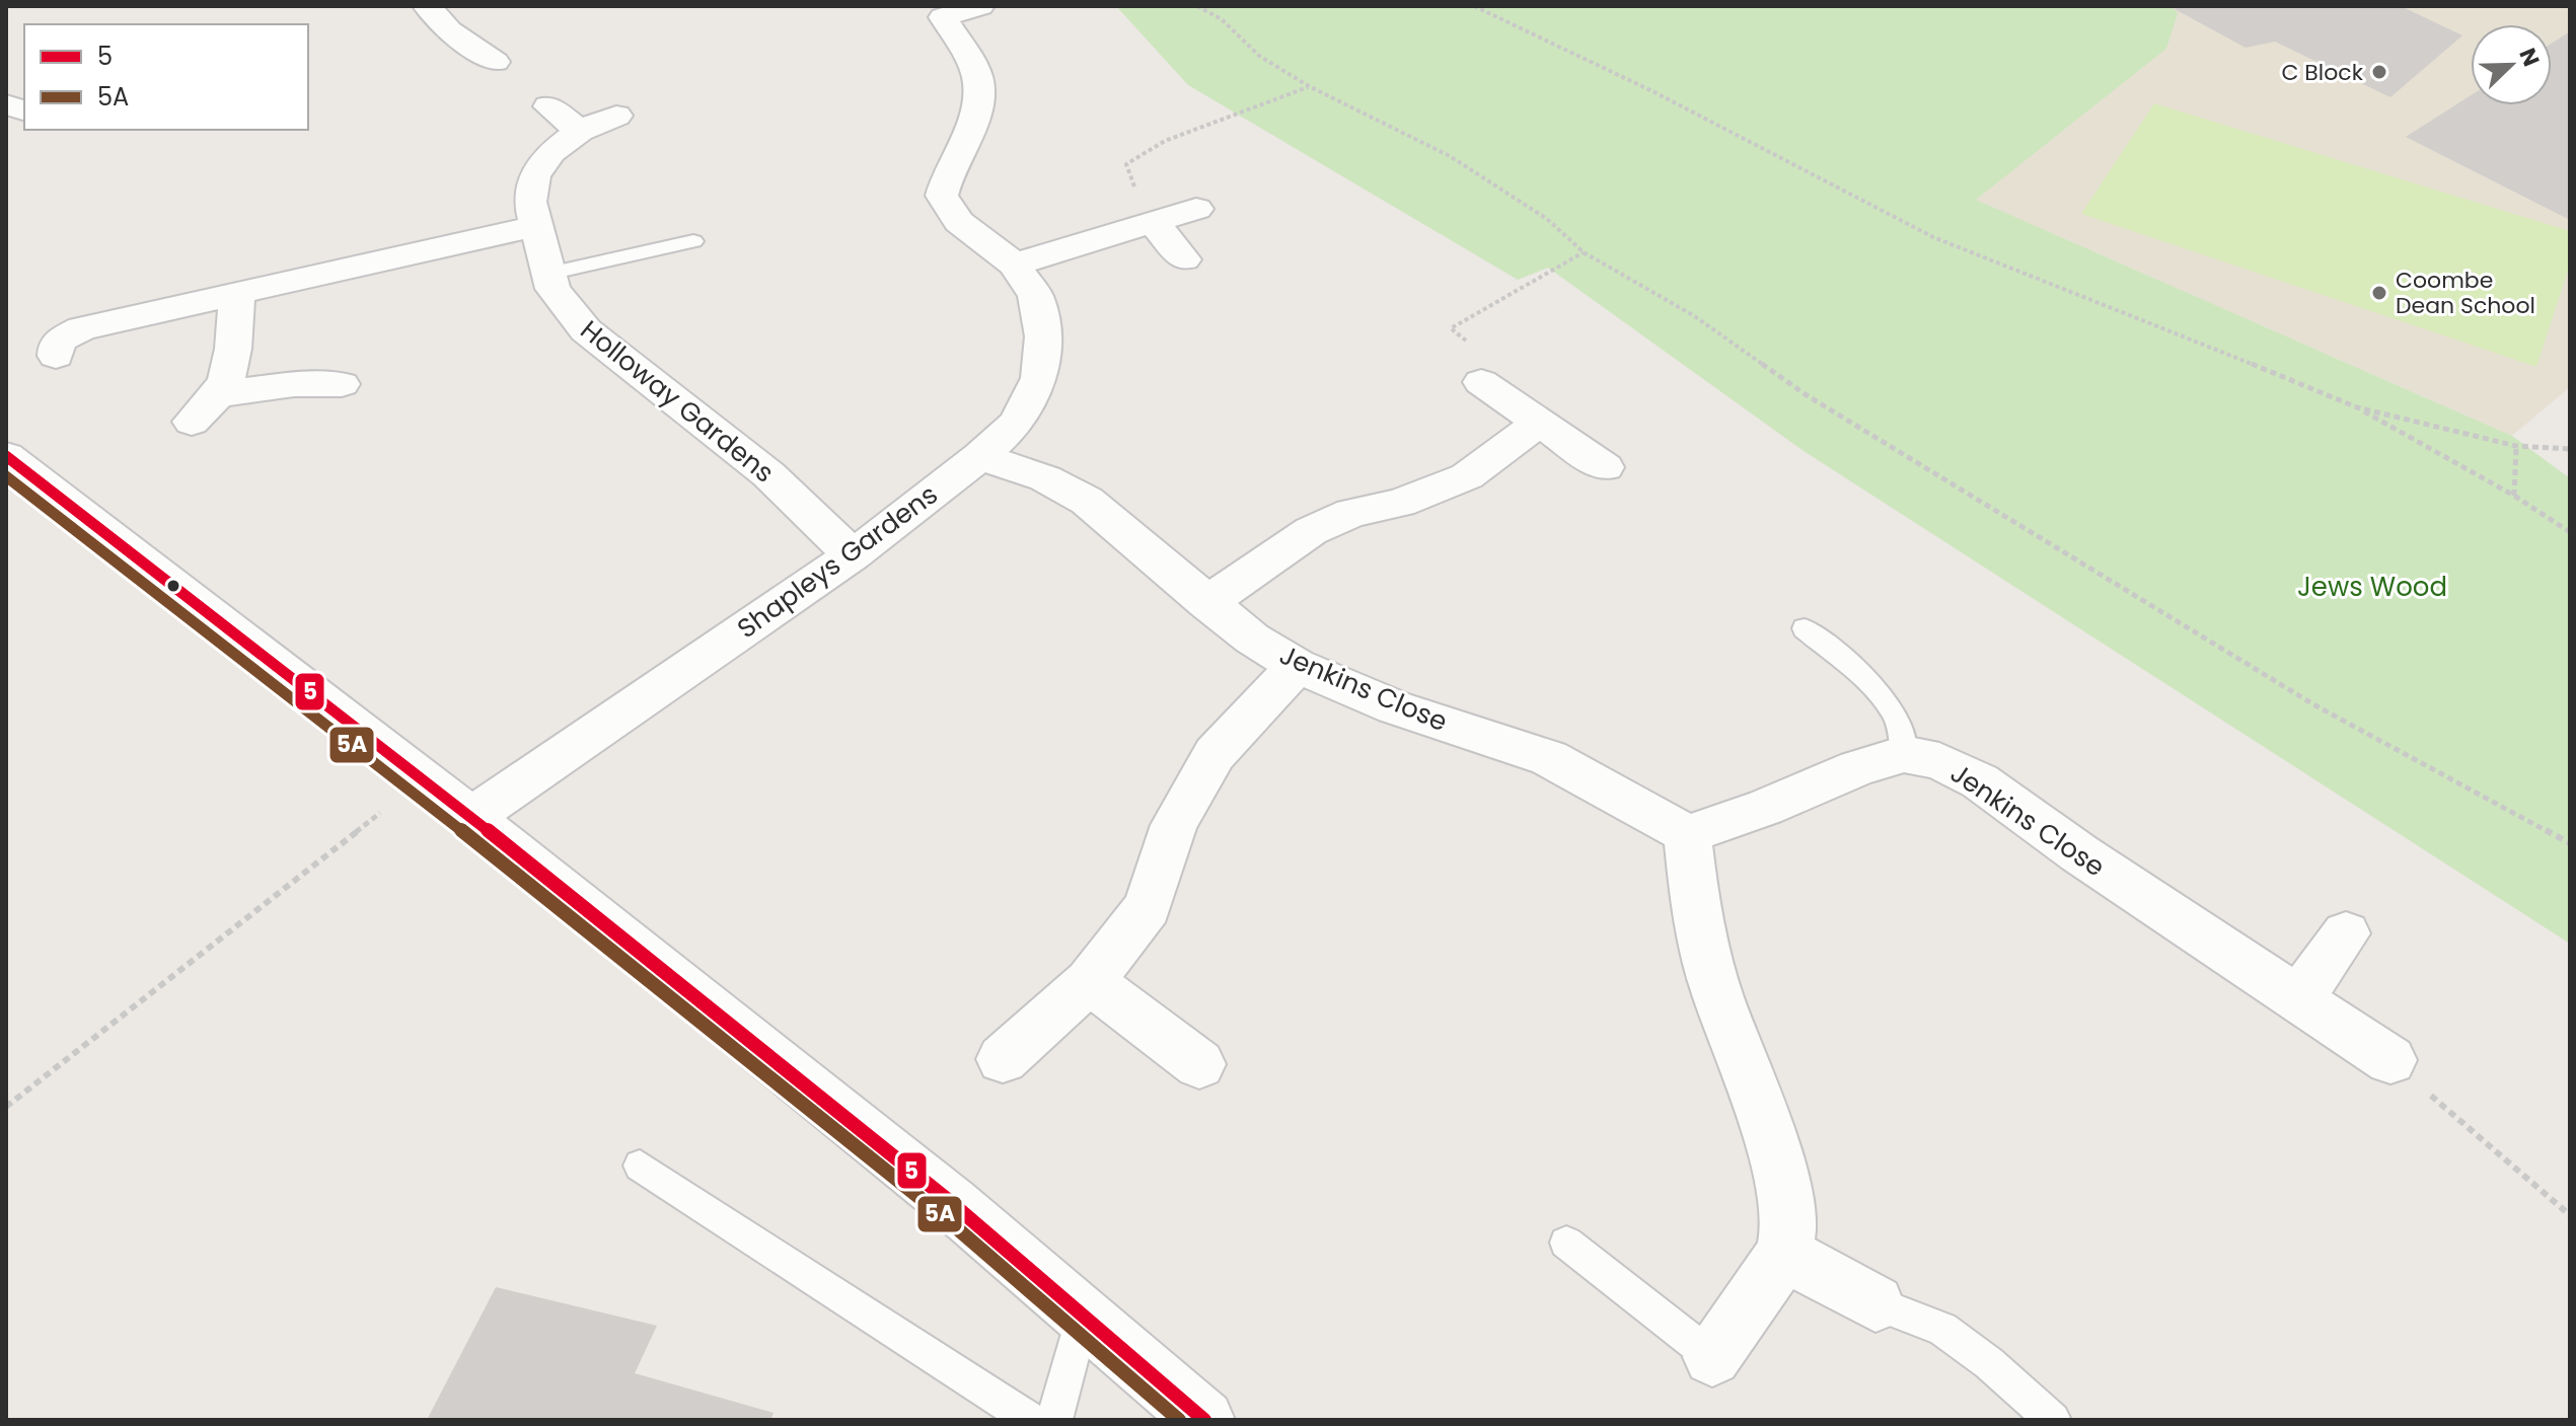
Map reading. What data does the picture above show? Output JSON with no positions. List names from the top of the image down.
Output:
{
  "streets": {
    "street": ["Holloway Gardens", "Shapleys Gardens", "Jenkins Close"]
  },
  "crossings": [
    ["Holloway Gardens", "Shapleys Gardens"],
    ["Shapleys Gardens", "Jenkins Close"]
  ],
  "parks": ["Jews Wood"],
  "places": ["C Block", "Coombe Dean School"],
  "lines": ["transit line 5", "transit line 5A"],
  "legend": ["5", "5A"],
  "north": "top right"
}
